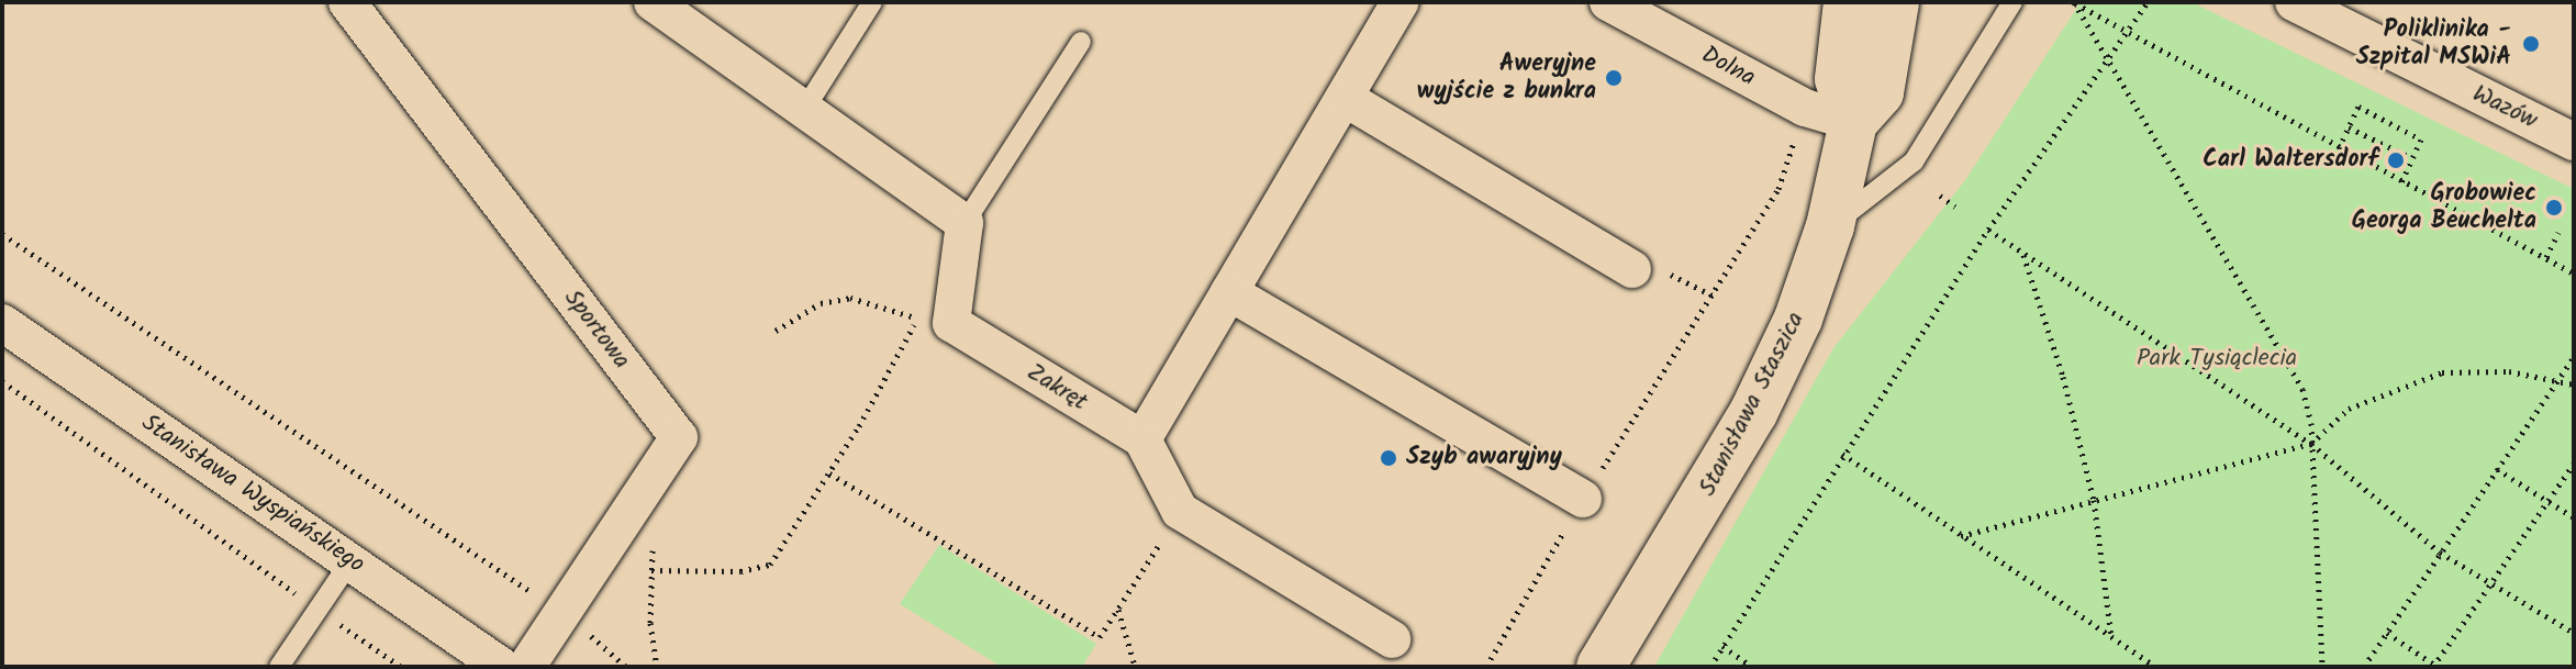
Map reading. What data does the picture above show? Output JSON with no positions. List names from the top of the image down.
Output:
{
  "streets": {
    "street": [
      "Dolna",
      "Wazów",
      "Sportowa",
      "Zakręt",
      "Stanisława Staszica",
      "Stanisława Wyspiańskiego"
    ]
  },
  "crossings": [
    ["Dolna", "Stanisława Staszica"]
  ],
  "parks": ["Park Tysiąclecia"],
  "places": [
    "Poliklinika - Szpital MSWiA",
    "Aweryjne wyjście z bunkra",
    "Carl Waltersdorf",
    "Grobowiec Georga Beuchelta",
    "Szyb awaryjny"
  ]
}
